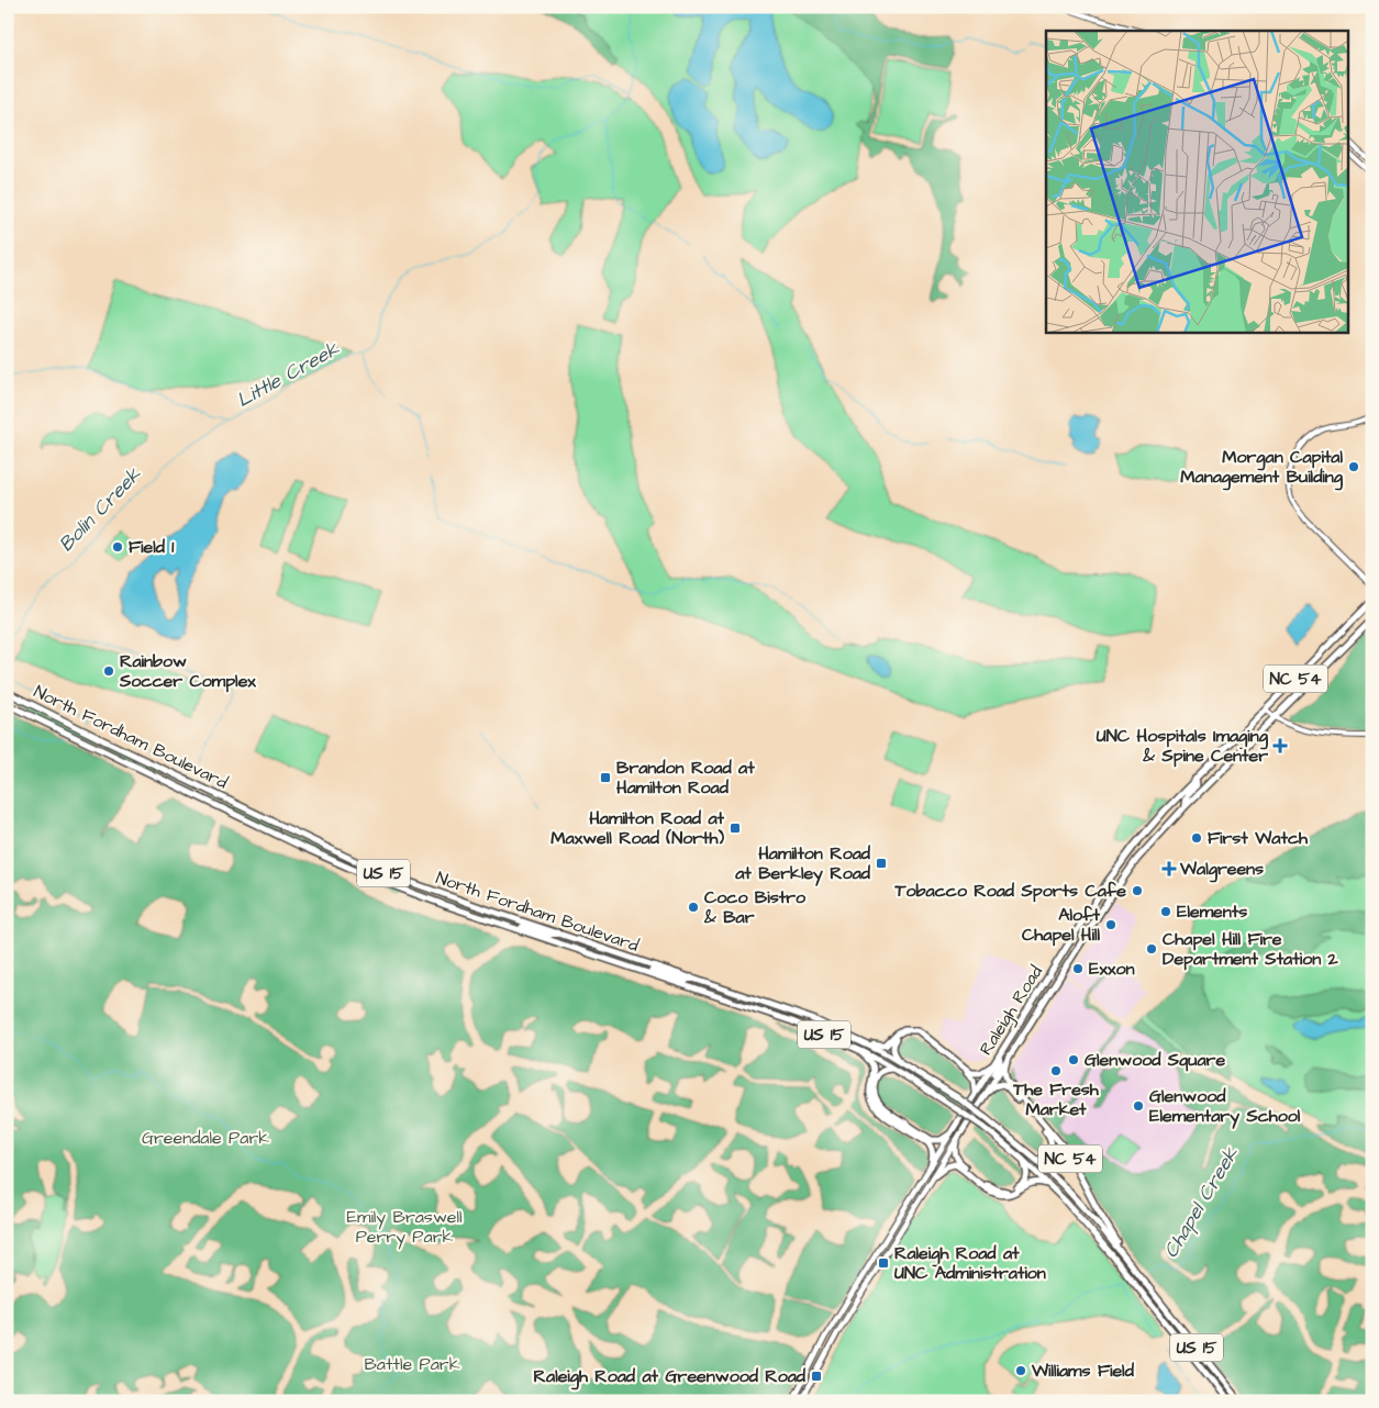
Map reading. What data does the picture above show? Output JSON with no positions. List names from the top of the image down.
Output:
{
  "streets": {
    "main road": [
      "NC 54",
      "North Fordham Boulevard",
      "US 15",
      "Raleigh Road"
    ]
  },
  "crossings": [
    ["NC 54", "US 15"],
    ["NC 54", "Raleigh Road"],
    ["North Fordham Boulevard", "US 15"]
  ],
  "water": ["Little Creek", "Bolin Creek", "Chapel Creek"],
  "parks": ["Greendale Park", "Emily Braswell Perry Park", "Battle Park"],
  "places": {
    "other": [
      "Morgan Capital Management Building",
      "Field 1",
      "Rainbow Soccer Complex",
      "First Watch",
      "Tobacco Road Sports Cafe",
      "Coco Bistro & Bar",
      "Elements",
      "Aloft Chapel Hill",
      "Chapel Hill Fire Department Station 2",
      "Exxon",
      "Glenwood Square",
      "The Fresh Market",
      "Glenwood Elementary School",
      "Williams Field"
    ],
    "health": ["UNC Hospitals Imaging & Spine Center", "Walgreens"],
    "transit": [
      "Brandon Road at Hamilton Road",
      "Hamilton Road at Maxwell Road (North)",
      "Hamilton Road at Berkley Road",
      "Raleigh Road at UNC Administration",
      "Raleigh Road at Greenwood Road"
    ]
  }
}
